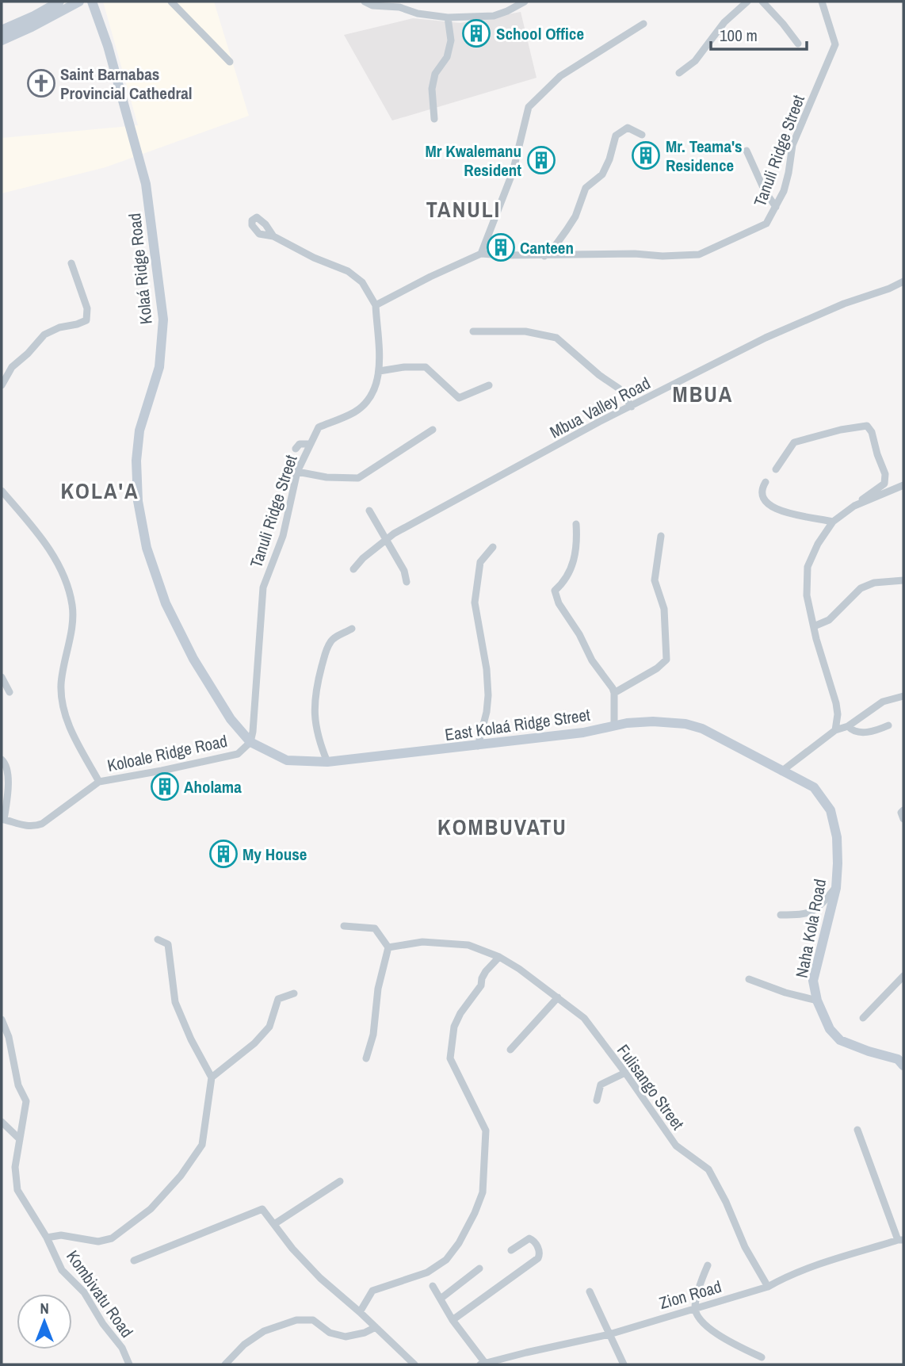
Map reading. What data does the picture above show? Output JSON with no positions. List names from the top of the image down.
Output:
{
  "streets": {
    "street": [
      "Tanuli Ridge Street",
      "Kolaá Ridge Road",
      "Mbua Valley Road",
      "East Kolaá Ridge Street",
      "Koloale Ridge Road",
      "Naha Kola Road",
      "Fulisango Street",
      "Kombivatu Road",
      "Zion Road"
    ]
  },
  "crossings": [
    ["Tanuli Ridge Street", "Kolaá Ridge Road"],
    ["Tanuli Ridge Street", "East Kolaá Ridge Street"],
    ["Tanuli Ridge Street", "Koloale Ridge Road"],
    ["Kolaá Ridge Road", "East Kolaá Ridge Street"],
    ["Kolaá Ridge Road", "Koloale Ridge Road"],
    ["East Kolaá Ridge Street", "Koloale Ridge Road"],
    ["East Kolaá Ridge Street", "Naha Kola Road"],
    ["Fulisango Street", "Zion Road"]
  ],
  "districts": [
    "TANULI",
    "MBUA",
    "KOLA'A",
    "KOMBUVATU"
  ],
  "places": {
    "building": [
      "School Office",
      "Mr. Teama's Residence",
      "Mr Kwalemanu Resident",
      "Canteen",
      "Aholama",
      "My House"
    ],
    "church": ["Saint Barnabas Provincial Cathedral"]
  },
  "scale_bar": "100 m",
  "north": "top"
}
